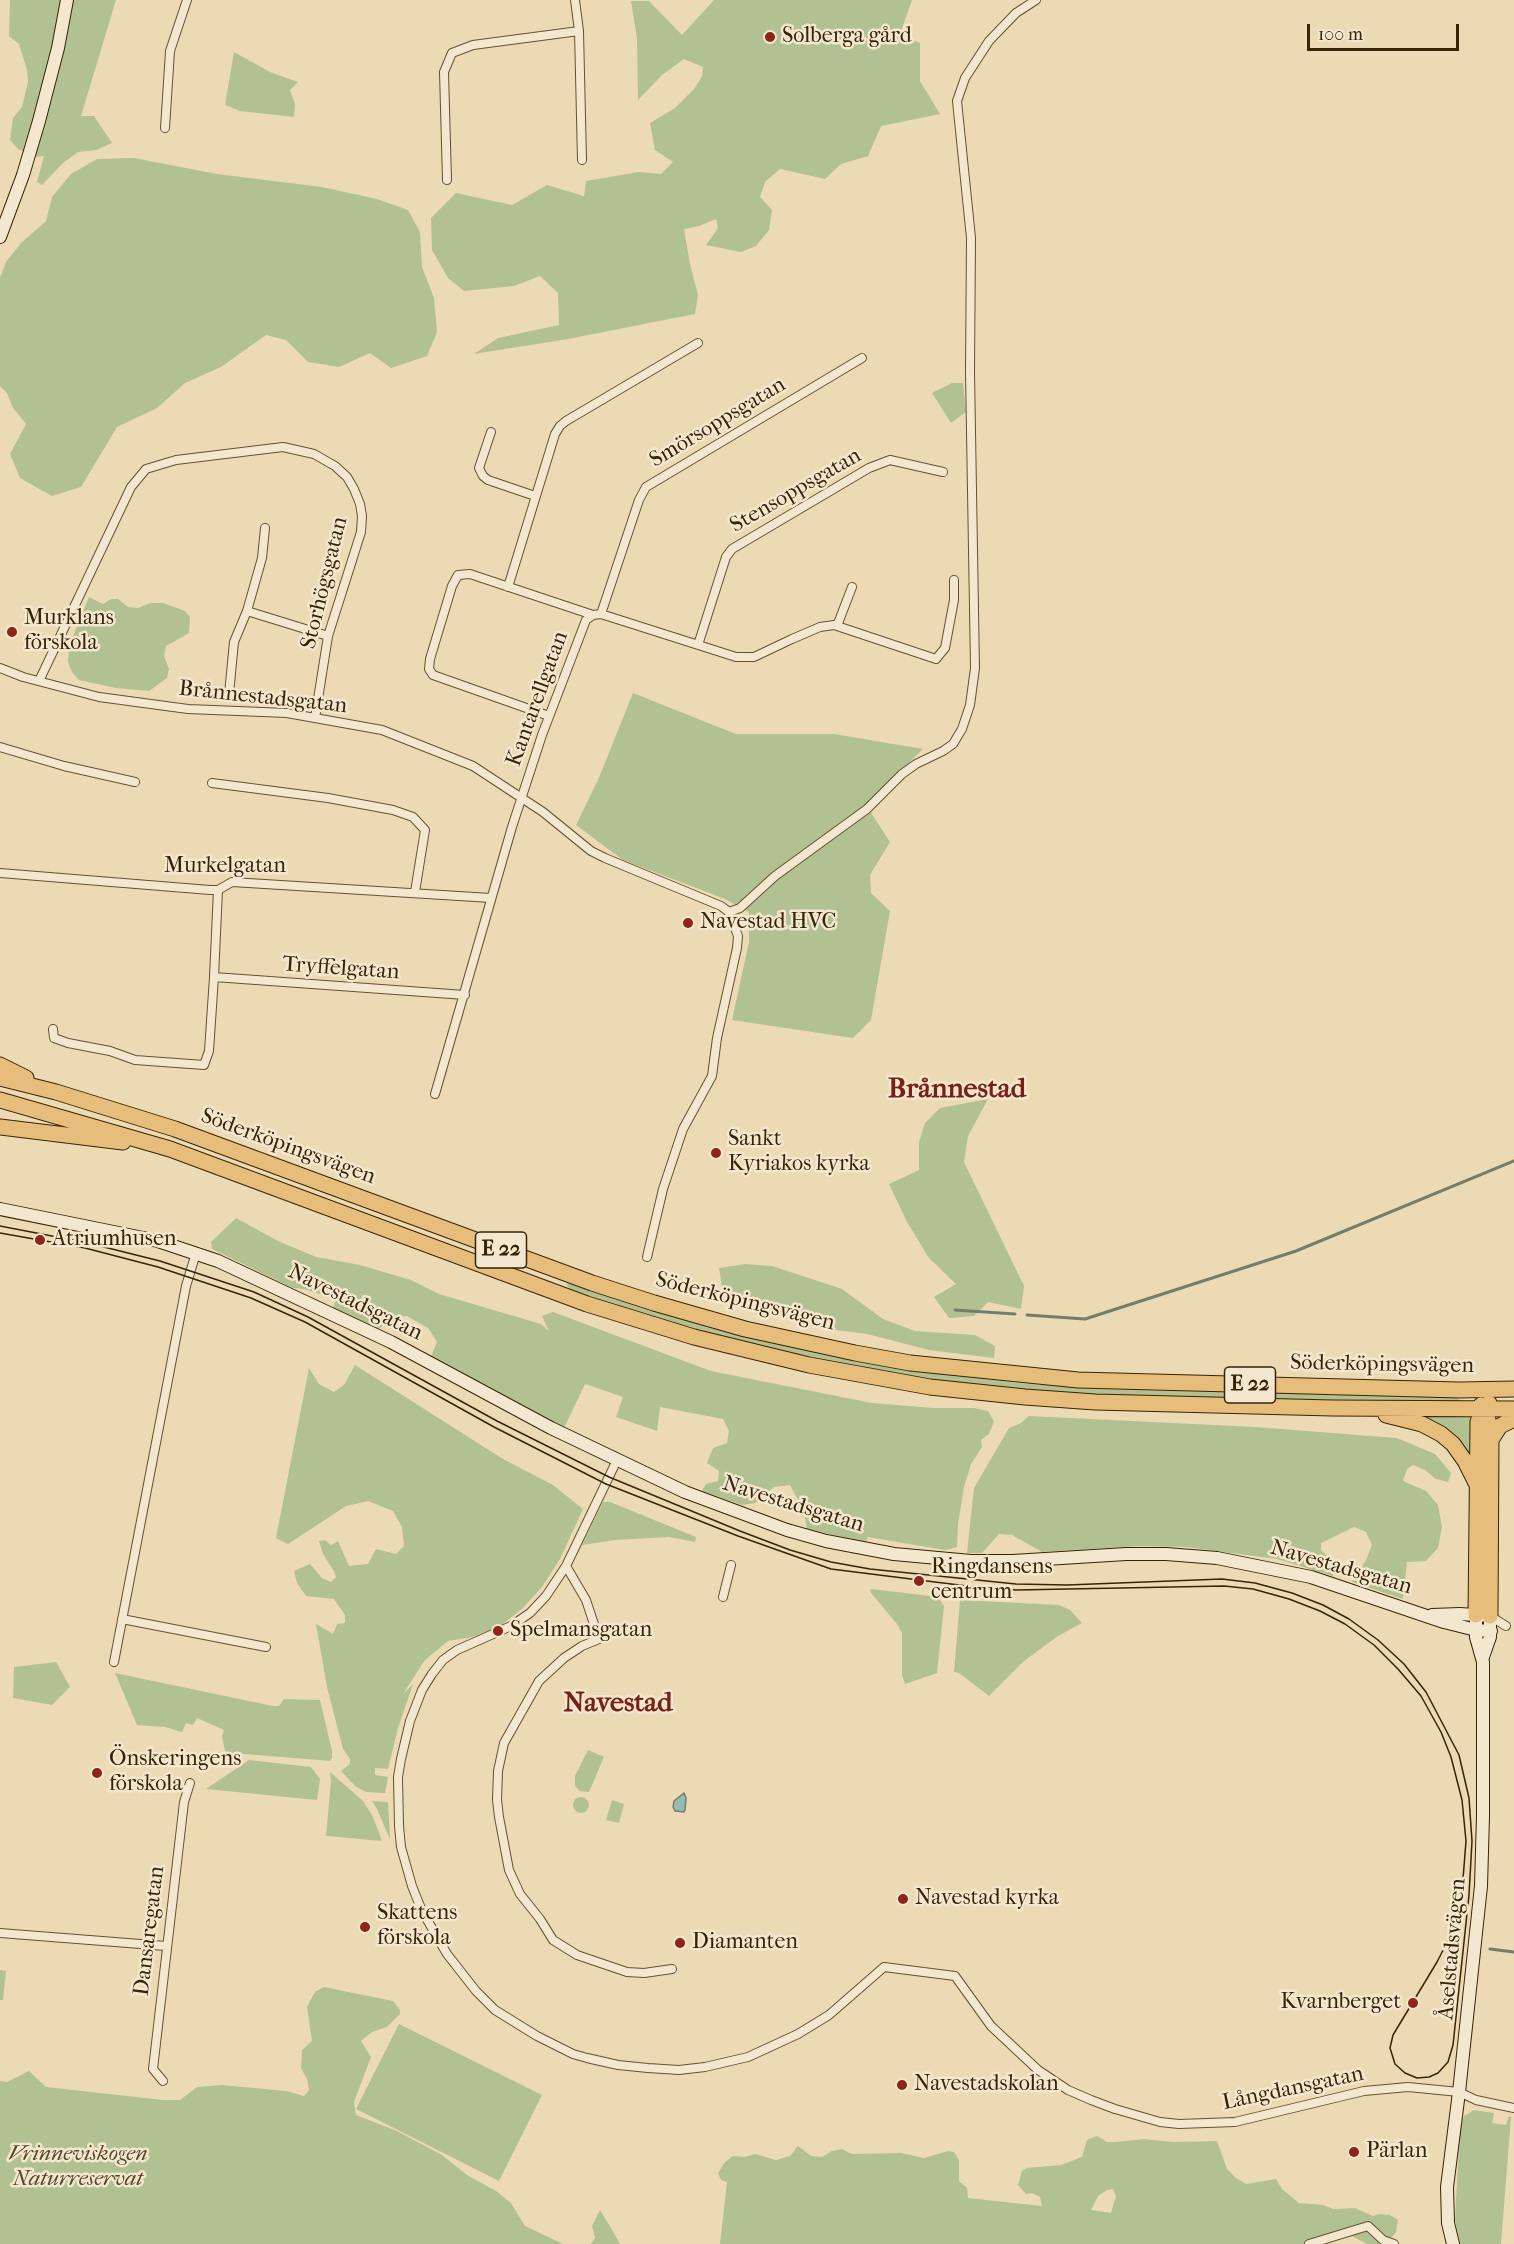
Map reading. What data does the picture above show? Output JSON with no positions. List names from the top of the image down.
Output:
{
  "streets": {
    "highway": ["Söderköpingsvägen", "E 22"],
    "street": [
      "Smörsoppsgatan",
      "Stensoppsgatan",
      "Storhögsgatan",
      "Brånnestadsgatan",
      "Kantarellgatan",
      "Murkelgatan",
      "Tryffelgatan",
      "Navestadsgatan",
      "Dansaregatan",
      "Åselstadsvägen",
      "Långdansgatan"
    ]
  },
  "crossings": [
    ["Smörsoppsgatan", "Kantarellgatan"],
    ["Stensoppsgatan", "Kantarellgatan"],
    ["Storhögsgatan", "Brånnestadsgatan"],
    ["Brånnestadsgatan", "Kantarellgatan"],
    ["Navestadsgatan", "Åselstadsvägen"],
    ["Åselstadsvägen", "Långdansgatan"]
  ],
  "districts": ["Brånnestad", "Navestad"],
  "parks": ["Vrinneviskogen Naturreservat"],
  "places": [
    "Solberga gård",
    "Murklans förskola",
    "Navestad HVC",
    "Sankt Kyriakos kyrka",
    "Atriumhusen",
    "Ringdansens centrum",
    "Spelmansgatan",
    "Önskeringens förskola",
    "Navestad kyrka",
    "Skattens förskola",
    "Diamanten",
    "Kvarnberget",
    "Navestadskolan",
    "Pärlan"
  ],
  "scale_bar": "100 m"
}
